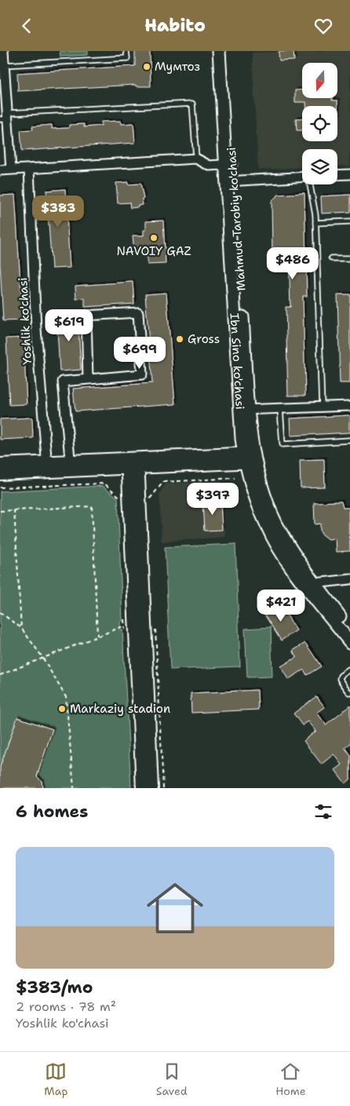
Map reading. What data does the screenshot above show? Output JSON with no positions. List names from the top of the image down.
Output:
{
  "streets": {
    "main road": ["Mahmud Tarobiy ko'chasi"],
    "street": ["Yoshlik ko'chasi"]
  },
  "places": [
    "Мумтоз",
    "NAVOIY GAZ",
    "Gross",
    "Markaziy stadion"
  ],
  "north": "bottom",
  "page": {
    "header": "Habito",
    "price": [
      "$383",
      "$486",
      "$619",
      "$699",
      "$397",
      "$421"
    ],
    "heading": "6 homes",
    "list": [
      {
        "name": "$383/mo",
        "note": "2 rooms · 78 m² · Yoshlik ko'chasi"
      }
    ],
    "tabs": ["Map", "Saved", "Home"]
  }
}
